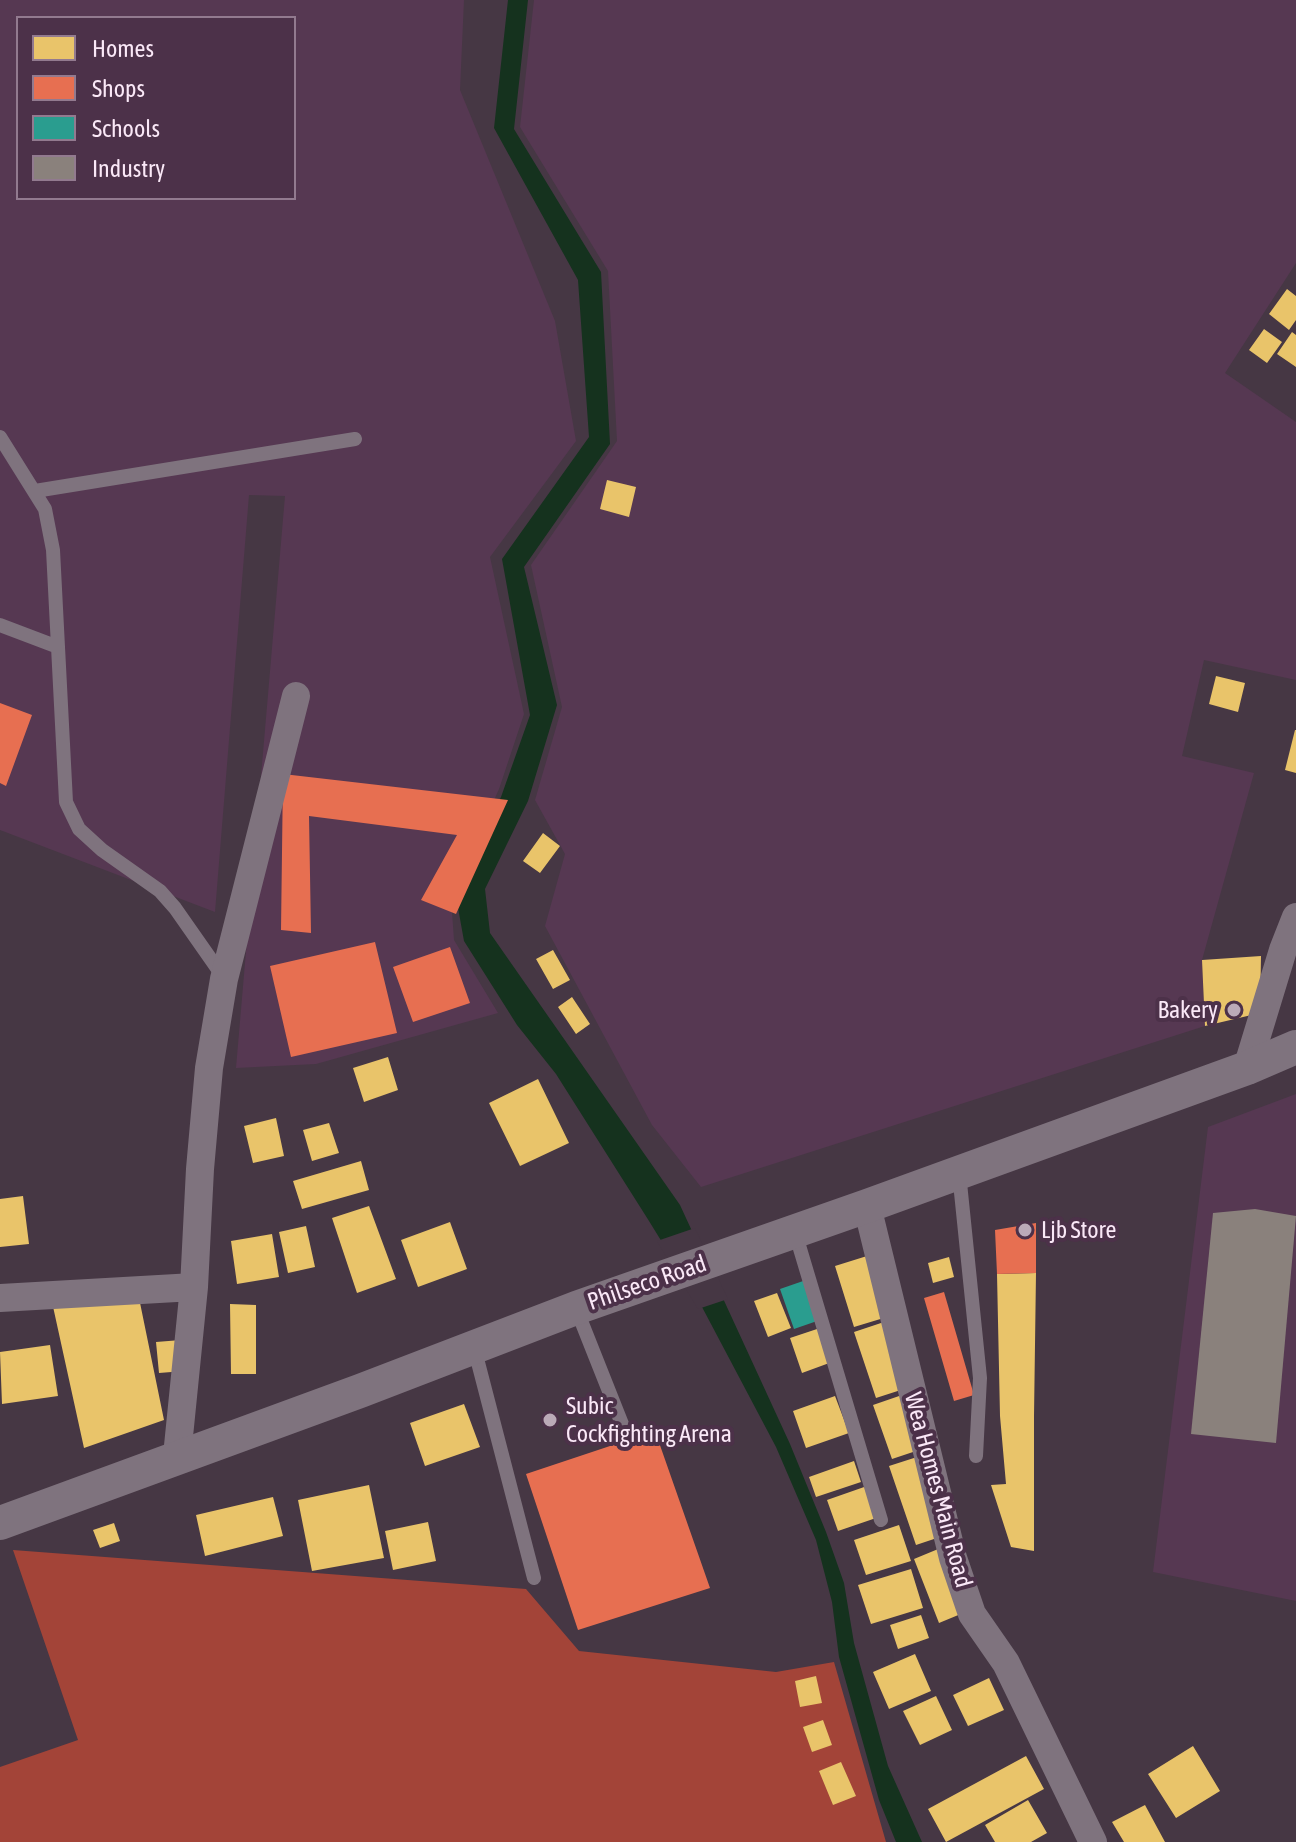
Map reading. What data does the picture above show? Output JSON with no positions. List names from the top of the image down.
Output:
{
  "streets": {
    "street": ["Philseco Road", "Wea Homes Main Road"]
  },
  "crossings": [
    ["Philseco Road", "Wea Homes Main Road"]
  ],
  "places": ["Bakery", "Ljb Store", "Subic Cockfighting Arena"],
  "legend": [
    "Homes",
    "Shops",
    "Schools",
    "Industry"
  ]
}
